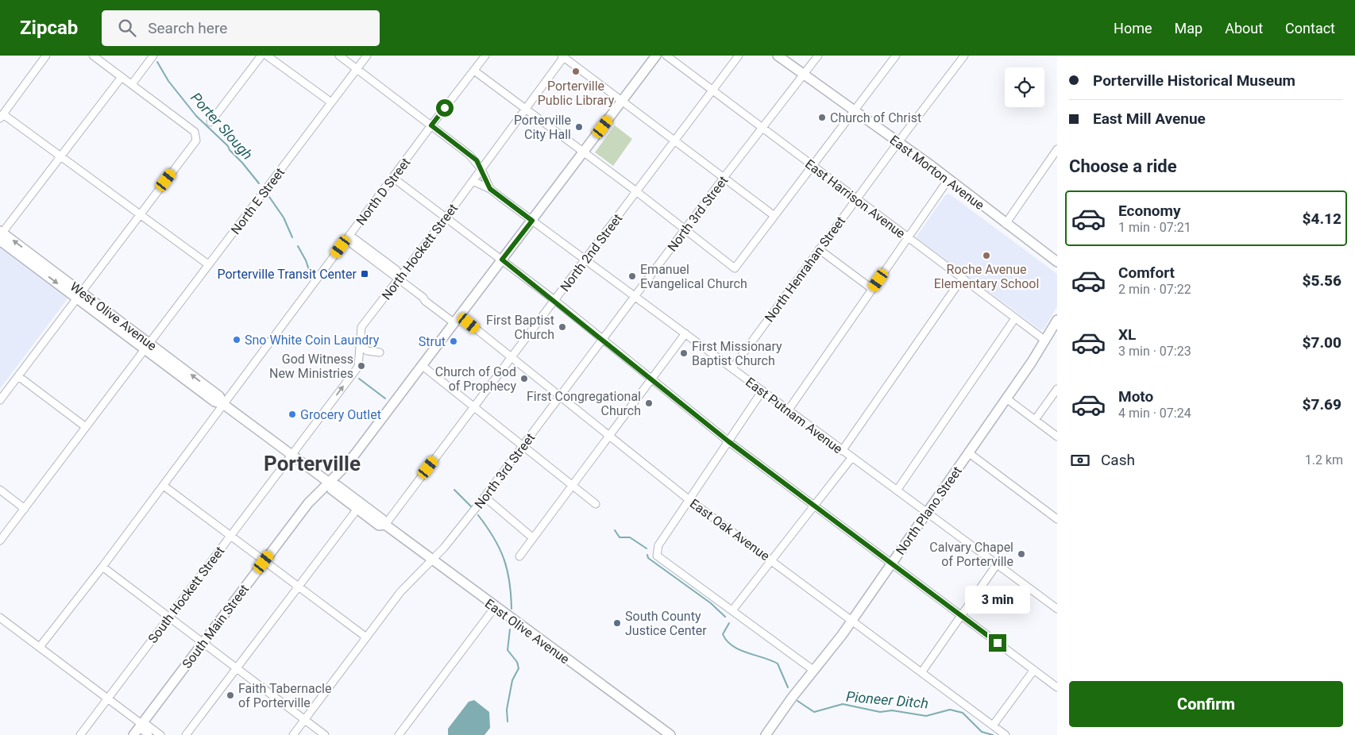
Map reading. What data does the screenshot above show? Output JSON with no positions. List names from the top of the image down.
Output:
{
  "streets": {
    "main road": [
      "East Morton Avenue",
      "West Olive Avenue",
      "North Plano Street",
      "South Main Street",
      "East Olive Avenue"
    ],
    "street": [
      "North D Street",
      "East Harrison Avenue",
      "North E Street",
      "North 3rd Street",
      "North Hockett Street",
      "North 2nd Street",
      "North Henrahan Street",
      "East Putnam Avenue",
      "East Oak Avenue",
      "South Hockett Street"
    ]
  },
  "crossings": [
    ["East Morton Avenue", "North 3rd Street"],
    ["East Morton Avenue", "North Henrahan Street"],
    ["North D Street", "West Olive Avenue"],
    ["North D Street", "East Oak Avenue"],
    ["East Harrison Avenue", "North 3rd Street"],
    ["East Harrison Avenue", "North 2nd Street"],
    ["East Harrison Avenue", "North Henrahan Street"],
    ["East Harrison Avenue", "North Plano Street"],
    ["North E Street", "West Olive Avenue"],
    ["North 3rd Street", "East Putnam Avenue"],
    ["North 3rd Street", "East Oak Avenue"],
    ["North 3rd Street", "East Olive Avenue"],
    ["North Hockett Street", "West Olive Avenue"],
    ["North Hockett Street", "East Putnam Avenue"],
    ["North Hockett Street", "East Oak Avenue"],
    ["North Hockett Street", "South Hockett Street"],
    ["North 2nd Street", "East Putnam Avenue"],
    ["North 2nd Street", "East Oak Avenue"],
    ["North 2nd Street", "East Olive Avenue"],
    ["North Henrahan Street", "East Putnam Avenue"],
    ["West Olive Avenue", "South Hockett Street"],
    ["West Olive Avenue", "South Main Street"],
    ["West Olive Avenue", "East Olive Avenue"],
    ["East Putnam Avenue", "North Plano Street"],
    ["East Putnam Avenue", "South Main Street"],
    ["North Plano Street", "East Oak Avenue"],
    ["East Oak Avenue", "South Main Street"],
    ["South Main Street", "East Olive Avenue"]
  ],
  "districts": ["Porterville"],
  "water": ["Porter Slough", "Pioneer Ditch"],
  "places": {
    "other": [
      "Porterville Public Library",
      "Church of Christ",
      "Porterville City Hall",
      "Roche Avenue Elementary School",
      "Emanuel Evangelical Church",
      "First Baptist Church",
      "Sno White Coin Laundry",
      "Strut",
      "First Missionary Baptist Church",
      "God Witness New Ministries",
      "Church of God of Prophecy",
      "First Congregational Church",
      "Grocery Outlet",
      "Calvary Chapel of Porterville",
      "South County Justice Center",
      "Faith Tabernacle of Porterville"
    ],
    "transit": ["Porterville Transit Center"]
  },
  "page": {
    "header": "Zipcab",
    "search": "Search here",
    "nav": [
      "Home",
      "Map",
      "About",
      "Contact"
    ],
    "banner": ["Porterville Historical Museum", "East Mill Avenue"],
    "heading": "Choose a ride",
    "list": [
      {
        "name": "Economy",
        "note": "1 min · 07:21",
        "value": "$4.12"
      },
      {
        "name": "Comfort",
        "note": "2 min · 07:22",
        "value": "$5.56"
      },
      {
        "name": "XL",
        "note": "3 min · 07:23",
        "value": "$7.00"
      },
      {
        "name": "Moto",
        "note": "4 min · 07:24",
        "value": "$7.69"
      }
    ],
    "pay": ["Cash", "1.2 km"],
    "bubble": "3 min",
    "buttons": "Confirm"
  }
}
